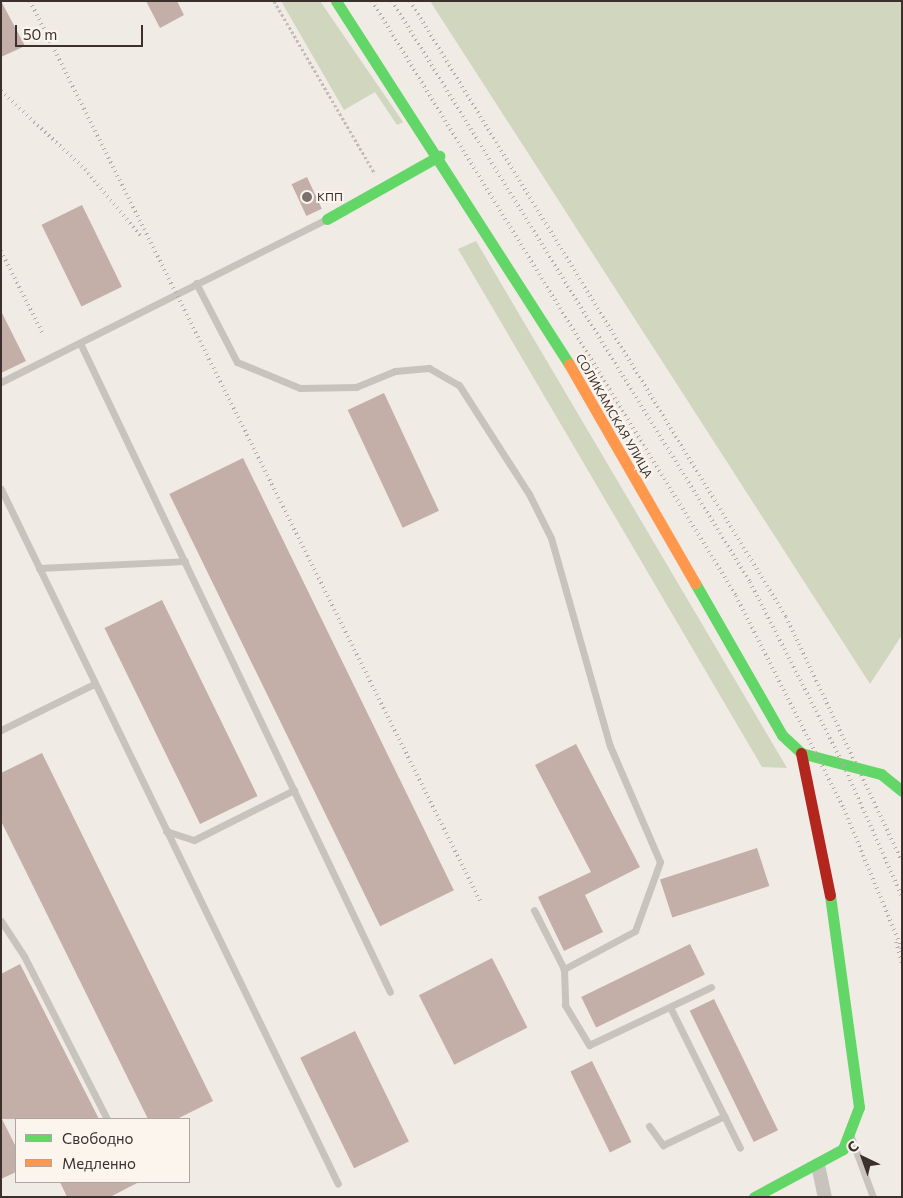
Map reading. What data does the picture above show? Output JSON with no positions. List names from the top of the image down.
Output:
{
  "streets": {
    "main road": ["СОЛИКАМСКАЯ УЛИЦА"]
  },
  "places": ["КПП"],
  "legend": ["Свободно", "Медленно"],
  "scale_bar": "50 m",
  "north": "top left"
}
